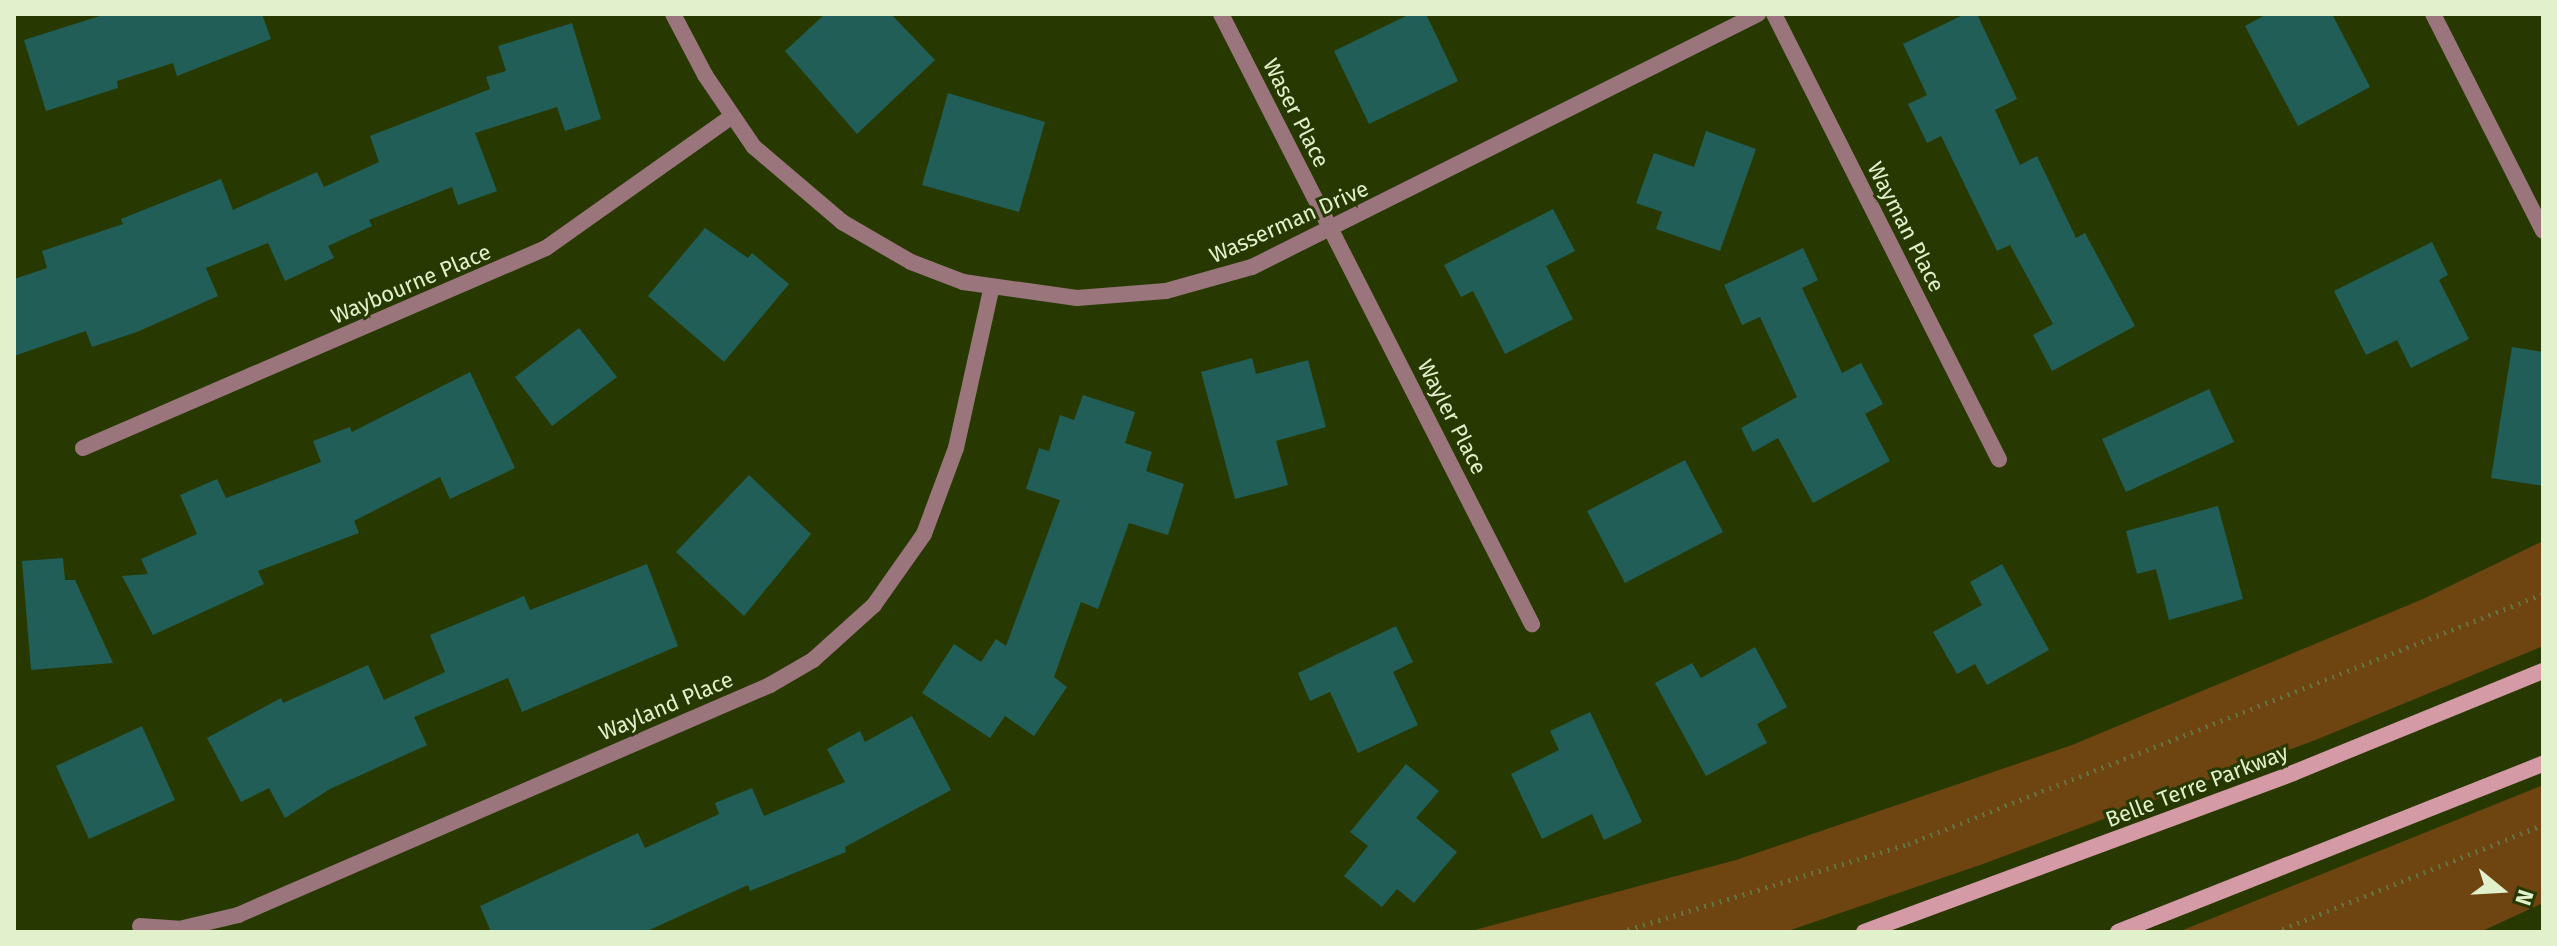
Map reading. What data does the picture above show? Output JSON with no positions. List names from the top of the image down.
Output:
{
  "streets": {
    "main road": ["Belle Terre Parkway"],
    "street": [
      "Waser Place",
      "Wasserman Drive",
      "Wayman Place",
      "Waybourne Place",
      "Wayler Place",
      "Wayland Place"
    ]
  },
  "crossings": [
    ["Waser Place", "Wasserman Drive"],
    ["Waser Place", "Wayler Place"],
    ["Wasserman Drive", "Waybourne Place"],
    ["Wasserman Drive", "Wayler Place"],
    ["Wasserman Drive", "Wayland Place"]
  ],
  "north": "right"
}
